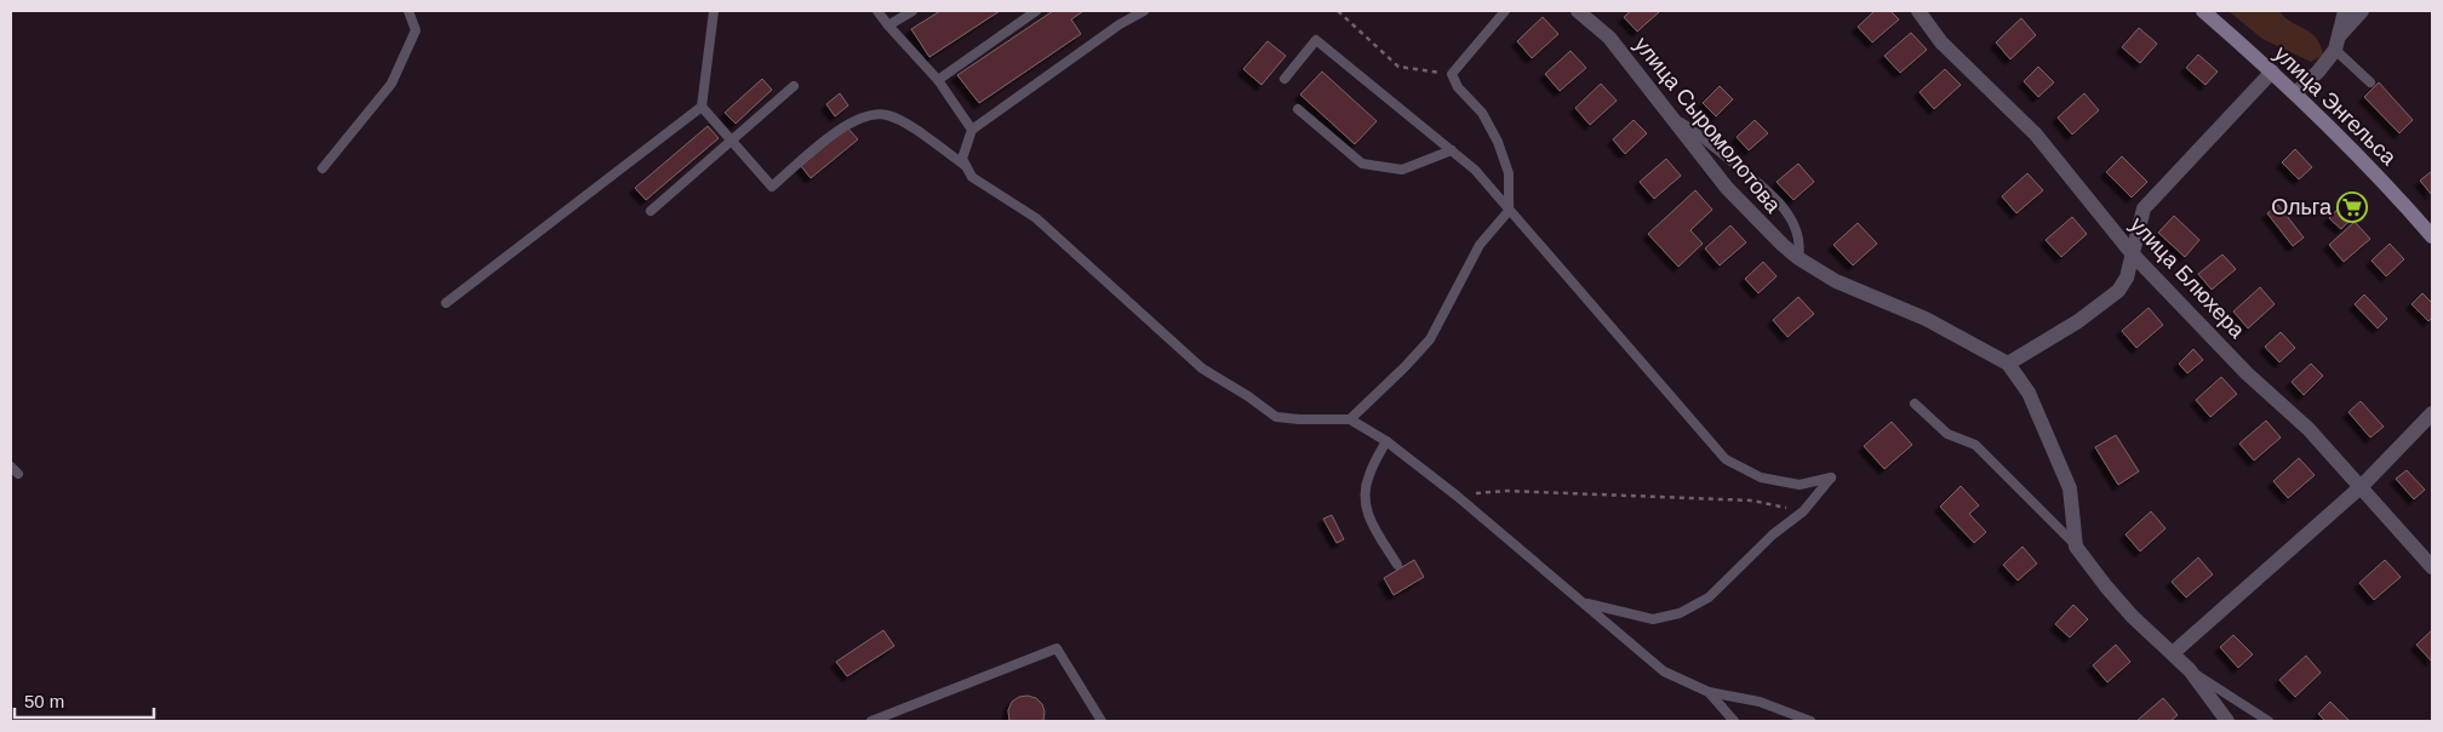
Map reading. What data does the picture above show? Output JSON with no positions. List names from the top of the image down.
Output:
{
  "streets": {
    "main road": ["улица Энгельса"],
    "street": ["улица Сыромолотова", "улица Блюхера"]
  },
  "places": {
    "supermarket": ["Ольга"]
  },
  "scale_bar": "50 m"
}
